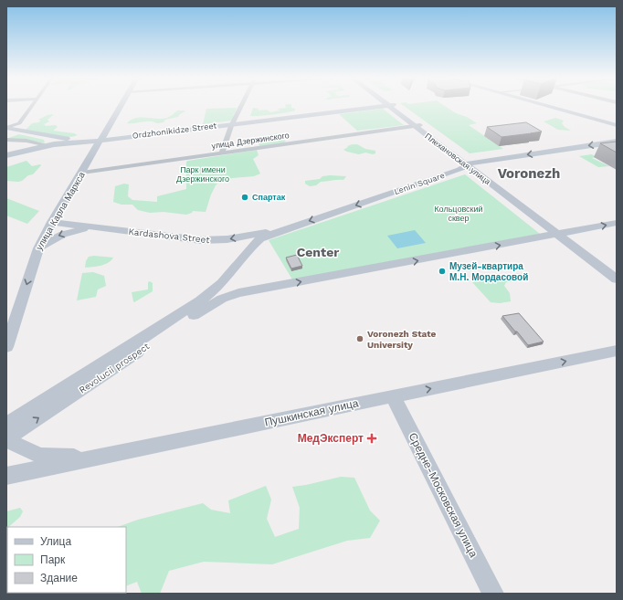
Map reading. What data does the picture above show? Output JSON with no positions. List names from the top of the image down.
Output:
{
  "streets": {
    "street": [
      "Ordzhonikidze Street",
      "улица Дзержинского",
      "Плехановская улица",
      "Lenin Square",
      "улица Карла Маркса",
      "Kardashova Street",
      "Revolucii prospect",
      "Пушкинская улица",
      "Средне-Московская улица"
    ]
  },
  "crossings": [
    ["Ordzhonikidze Street", "улица Карла Маркса"],
    ["улица Дзержинского", "Плехановская улица"],
    ["улица Дзержинского", "улица Карла Маркса"],
    ["Плехановская улица", "Lenin Square"],
    ["Lenin Square", "Kardashova Street"],
    ["Lenin Square", "Revolucii prospect"],
    ["улица Карла Маркса", "Kardashova Street"],
    ["Пушкинская улица", "Средне-Московская улица"]
  ],
  "one_way": ["улица Карла Маркса", "Пушкинская улица"],
  "districts": ["Voronezh", "Center"],
  "parks": ["Парк имени Дзержинского", "Кольцовский сквер"],
  "places": {
    "other": ["Спартак", "Музей-квартира М.Н. Мордасовой", "Voronezh State University"],
    "health": ["МедЭксперт"]
  },
  "legend": ["Улица", "Парк", "Здание"]
}
